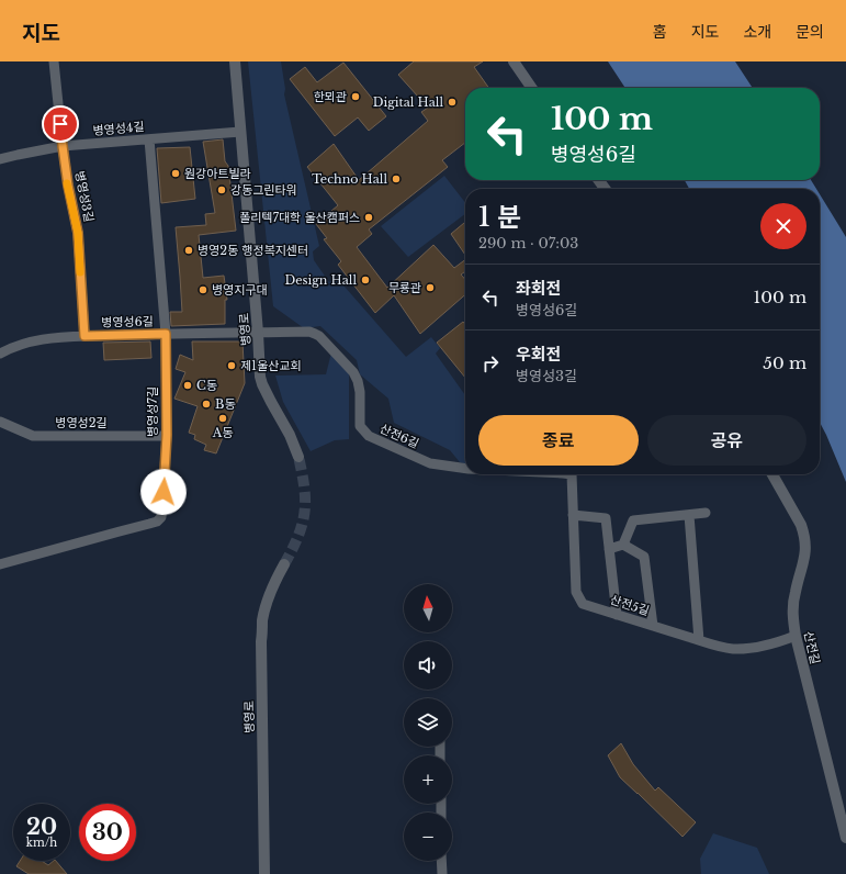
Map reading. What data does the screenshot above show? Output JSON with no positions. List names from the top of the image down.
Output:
{
  "streets": {
    "street": [
      "병영성4길",
      "병영성3길",
      "병영성6길",
      "병영로",
      "병영성7길",
      "병영성2길",
      "산전6길",
      "산전5길",
      "산전길"
    ]
  },
  "crossings": [
    ["병영성4길", "병영성3길"],
    ["병영성4길", "병영로"],
    ["병영성4길", "병영성7길"],
    ["병영성3길", "병영성6길"],
    ["병영성6길", "병영로"],
    ["병영성6길", "병영성7길"],
    ["병영성6길", "산전6길"],
    ["병영로", "산전6길"],
    ["병영성7길", "병영성2길"],
    ["산전5길", "산전길"]
  ],
  "places": [
    "한뫼관",
    "Digital Hall",
    "원강아트빌라",
    "Techno Hall",
    "강동그린타워",
    "폴리텍7대학 울산캠퍼스",
    "병영2동 행정복지센터",
    "Design Hall",
    "무룡관",
    "병영지구대",
    "제1울산교회",
    "C동",
    "B동",
    "A동"
  ],
  "north": "top",
  "page": {
    "header": "지도",
    "nav": [
      "홈",
      "지도",
      "소개",
      "문의"
    ],
    "turn": ["100 m", "병영성6길"],
    "heading": ["1 분", "290 m · 07:03"],
    "list": [
      {
        "name": "좌회전",
        "note": "병영성6길",
        "value": "100 m"
      },
      {
        "name": "우회전",
        "note": "병영성3길",
        "value": "50 m"
      }
    ],
    "buttons": ["종료", "공유"],
    "map_buttons": ["+", "−"],
    "speed": "20 km/h",
    "limit": "30"
  }
}
